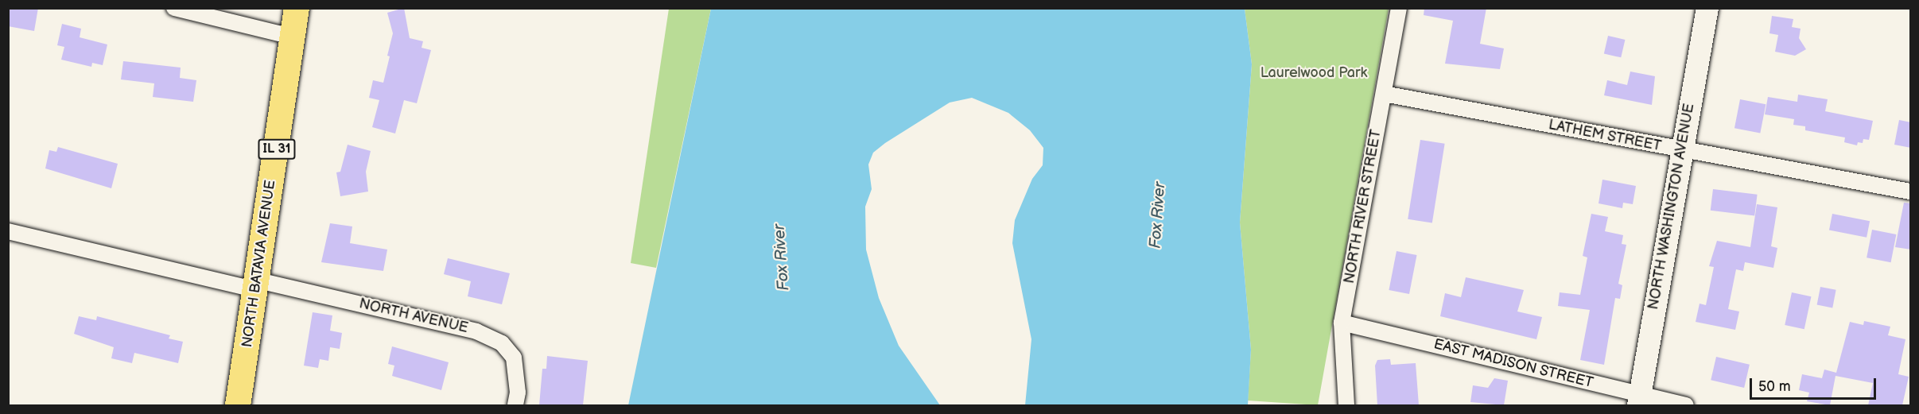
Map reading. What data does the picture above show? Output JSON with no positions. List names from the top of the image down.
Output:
{
  "streets": {
    "main road": ["IL 31", "NORTH WASHINGTON AVENUE", "NORTH BATAVIA AVENUE"],
    "street": [
      "LATHEM STREET",
      "NORTH RIVER STREET",
      "NORTH AVENUE",
      "EAST MADISON STREET"
    ]
  },
  "crossings": [
    ["LATHEM STREET", "NORTH RIVER STREET"],
    ["LATHEM STREET", "NORTH WASHINGTON AVENUE"],
    ["NORTH RIVER STREET", "EAST MADISON STREET"],
    ["NORTH WASHINGTON AVENUE", "EAST MADISON STREET"],
    ["NORTH BATAVIA AVENUE", "NORTH AVENUE"]
  ],
  "water": ["Fox River"],
  "parks": ["Laurelwood Park"],
  "scale_bar": "50 m"
}
